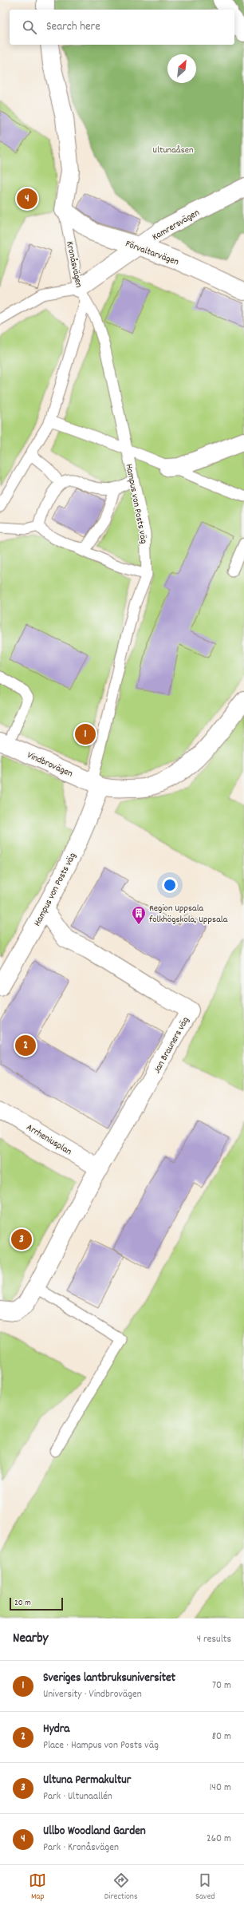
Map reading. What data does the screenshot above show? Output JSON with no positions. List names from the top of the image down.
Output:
{
  "streets": {
    "street": [
      "Kamrersvägen",
      "Förvaltarvägen",
      "Kronåsvägen",
      "Hampus von Posts väg",
      "Vindbrovägen",
      "Jan Brauners väg",
      "Arrheniusplan"
    ]
  },
  "crossings": [
    ["Kamrersvägen", "Förvaltarvägen"],
    ["Kamrersvägen", "Kronåsvägen"],
    ["Kamrersvägen", "Hampus von Posts väg"],
    ["Förvaltarvägen", "Kronåsvägen"],
    ["Kronåsvägen", "Hampus von Posts väg"],
    ["Hampus von Posts väg", "Vindbrovägen"],
    ["Hampus von Posts väg", "Jan Brauners väg"],
    ["Jan Brauners väg", "Arrheniusplan"]
  ],
  "parks": ["Ultunaåsen"],
  "places": {
    "building": ["Region Uppsala folkhögskola, Uppsala"]
  },
  "scale_bar": "20 m",
  "north": "top right",
  "page": {
    "search": "Search here",
    "pins": [
      "4",
      "1",
      "2",
      "3"
    ],
    "scale": "20 m",
    "heading": ["Nearby", "4 results"],
    "list": [
      {
        "mark": "1",
        "name": "Sveriges lantbruksuniversitet",
        "note": "University · Vindbrovägen",
        "value": "70 m"
      },
      {
        "mark": "2",
        "name": "Hydra",
        "note": "Place · Hampus von Posts väg",
        "value": "80 m"
      },
      {
        "mark": "3",
        "name": "Ultuna Permakultur",
        "note": "Park · Ultunaallén",
        "value": "140 m"
      },
      {
        "mark": "4",
        "name": "Ullbo Woodland Garden",
        "note": "Park · Kronåsvägen",
        "value": "260 m"
      }
    ],
    "nav": ["Map", "Directions", "Saved"]
  }
}
